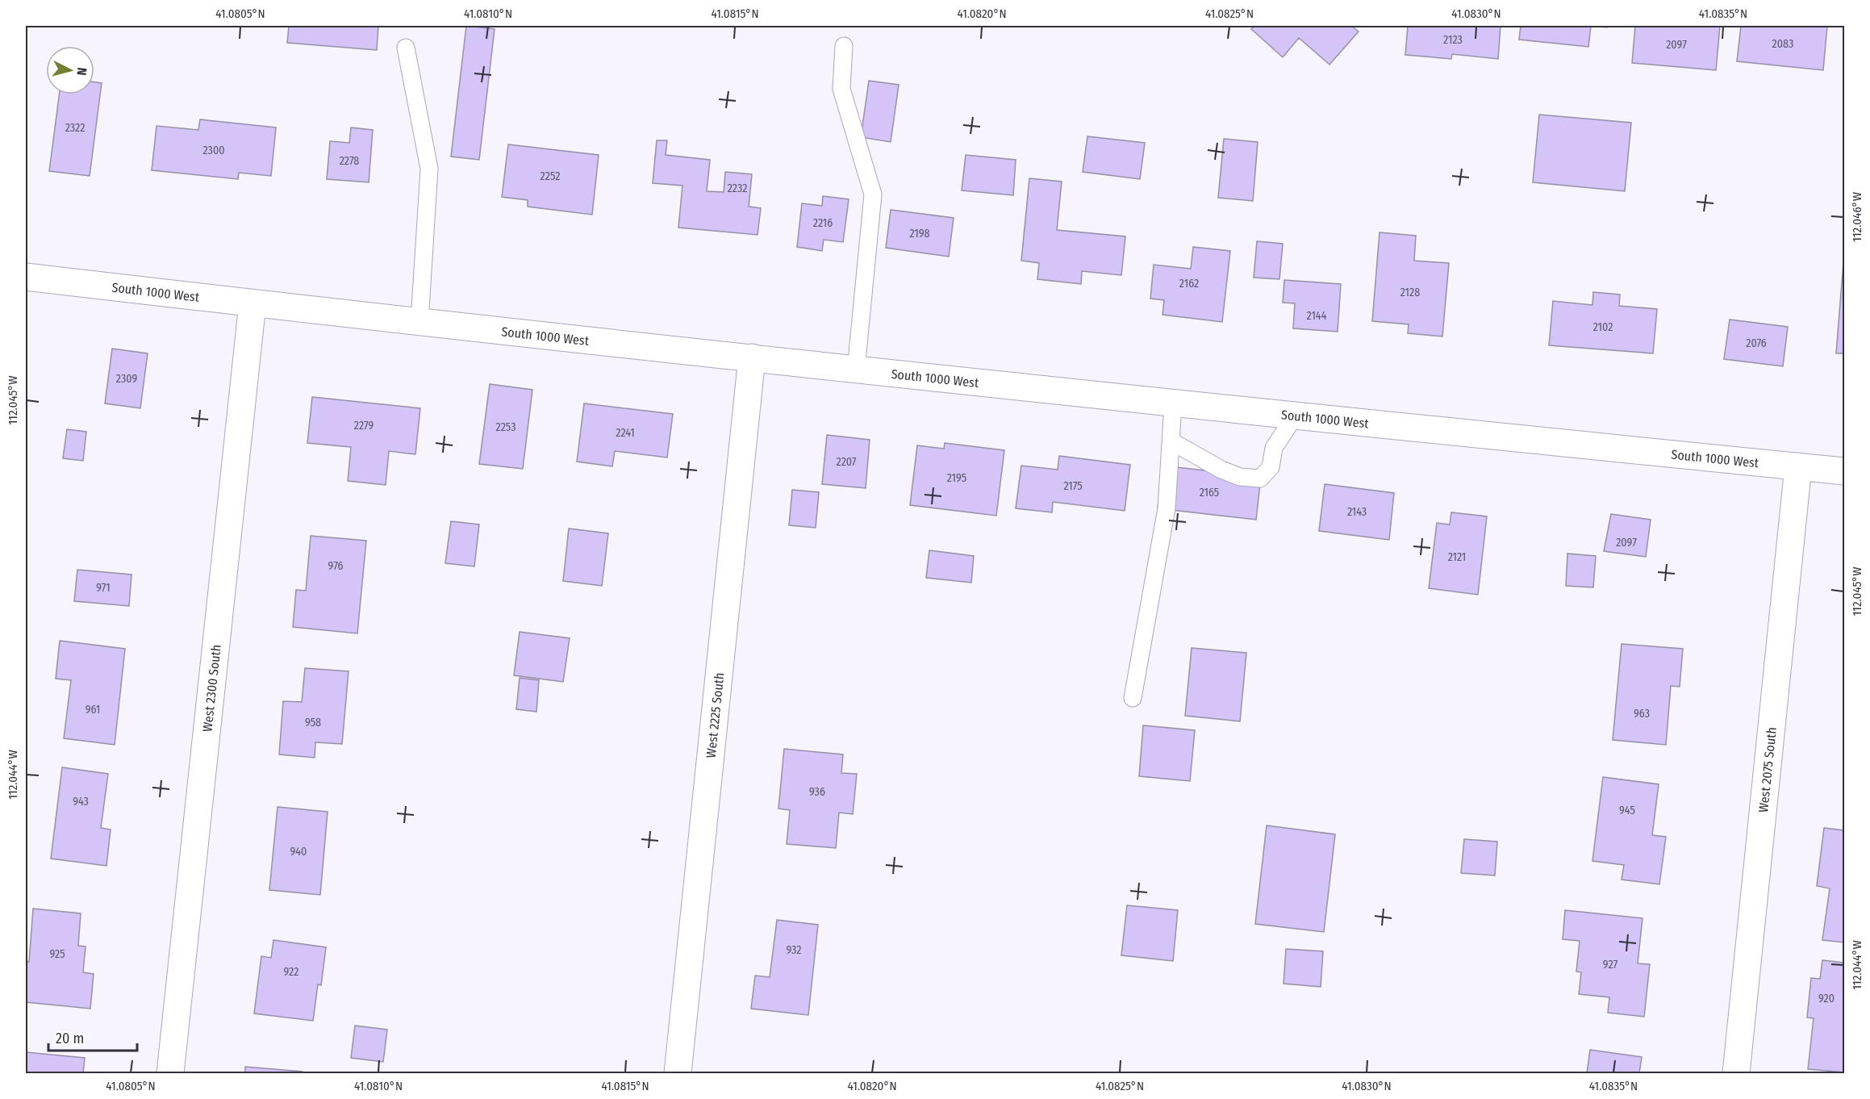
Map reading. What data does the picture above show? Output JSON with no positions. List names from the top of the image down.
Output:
{
  "streets": {
    "street": [
      "South 1000 West",
      "West 2300 South",
      "West 2225 South",
      "West 2075 South"
    ]
  },
  "crossings": [
    ["South 1000 West", "West 2300 South"],
    ["South 1000 West", "West 2225 South"],
    ["South 1000 West", "West 2075 South"]
  ],
  "house_numbers": [
    "2123",
    "2083",
    "2097",
    "2322",
    "2300",
    "2278",
    "2252",
    "2232",
    "2216",
    "2198",
    "2162",
    "2128",
    "2144",
    "2102",
    "2076",
    "2309",
    "2279",
    "2253",
    "2241",
    "2207",
    "2195",
    "2175",
    "2165",
    "2143",
    "2097",
    "2121",
    "976",
    "971",
    "961",
    "963",
    "958",
    "936",
    "943",
    "945",
    "940",
    "932",
    "925",
    "927",
    "922",
    "920"
  ],
  "scale_bar": "20 m",
  "north": "right",
  "coordinates": [
    "41.0805°N",
    "41.0810°N",
    "41.0815°N",
    "41.0820°N",
    "41.0825°N",
    "41.0830°N",
    "41.0835°N",
    "112.046°W",
    "112.045°W",
    "112.044°W"
  ]
}
